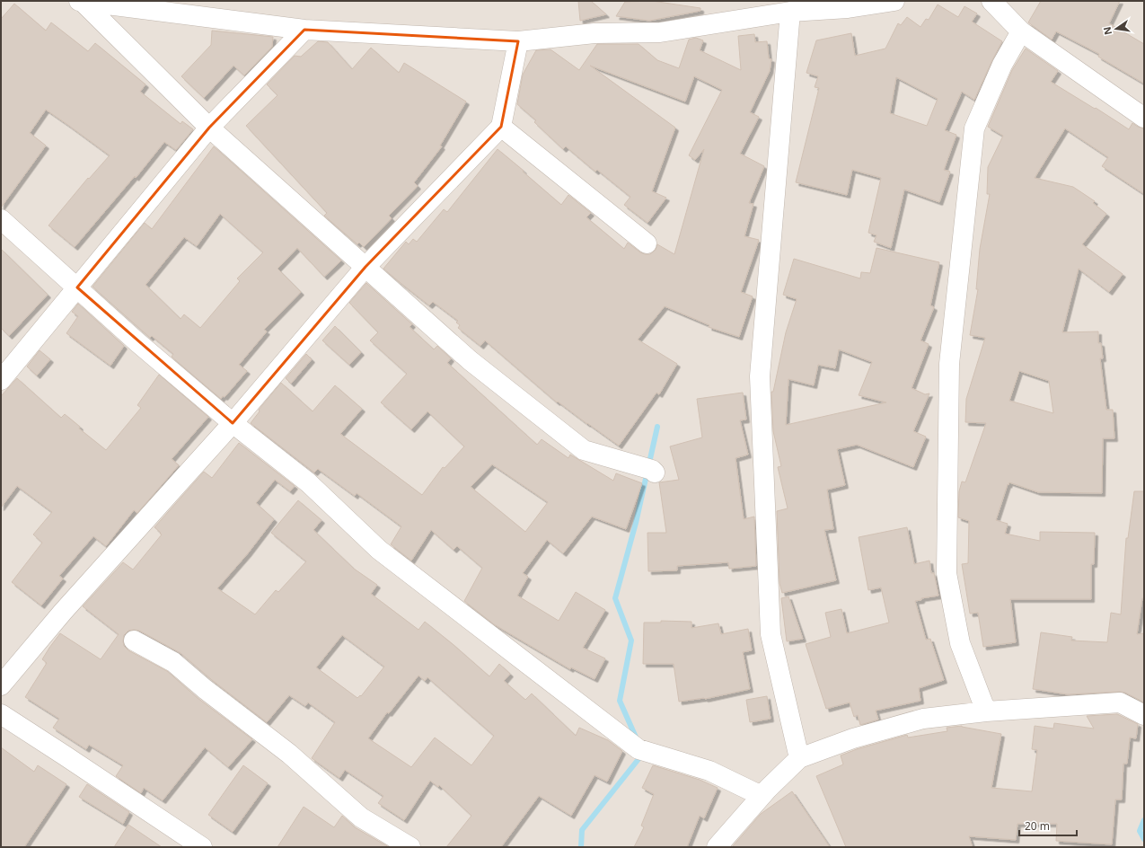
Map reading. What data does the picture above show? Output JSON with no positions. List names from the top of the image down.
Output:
{
  "scale_bar": "20 m",
  "north": "left"
}
